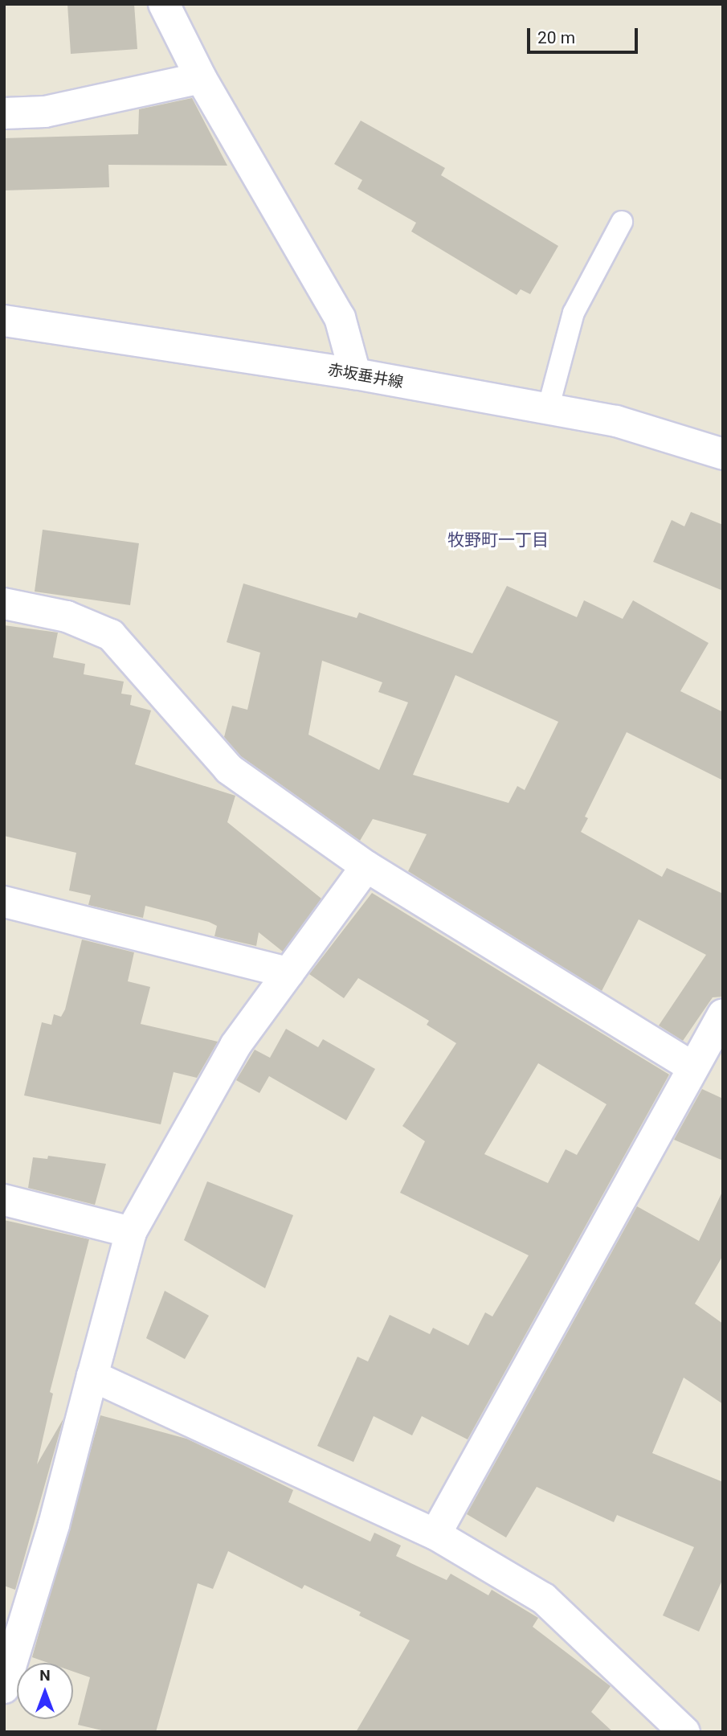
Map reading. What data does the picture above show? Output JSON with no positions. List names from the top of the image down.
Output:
{
  "streets": {
    "street": ["赤坂垂井線"]
  },
  "districts": ["牧野町一丁目"],
  "scale_bar": "20 m",
  "north": "top"
}
